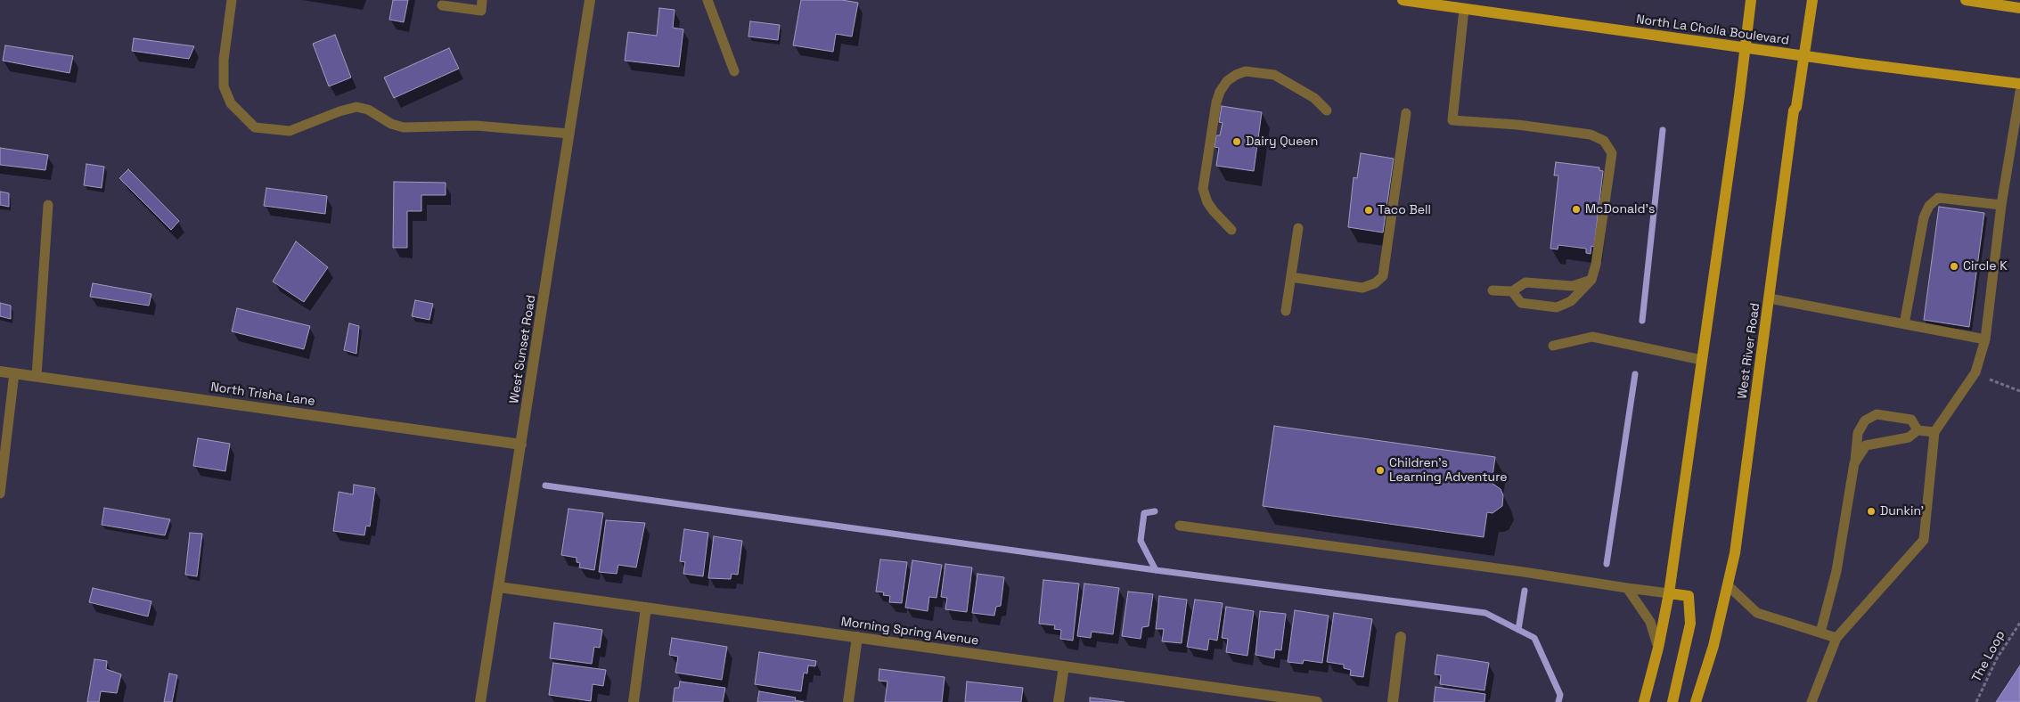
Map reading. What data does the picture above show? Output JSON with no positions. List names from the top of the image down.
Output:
{
  "streets": {
    "main road": ["North La Cholla Boulevard", "West River Road"],
    "street": ["West Sunset Road", "North Trisha Lane", "Morning Spring Avenue"],
    "path": ["The Loop"]
  },
  "crossings": [
    ["North La Cholla Boulevard", "West River Road"],
    ["West Sunset Road", "North Trisha Lane"],
    ["West Sunset Road", "Morning Spring Avenue"]
  ],
  "places": [
    "Dairy Queen",
    "McDonald's",
    "Taco Bell",
    "Circle K",
    "Children's Learning Adventure",
    "Dunkin'"
  ]
}
